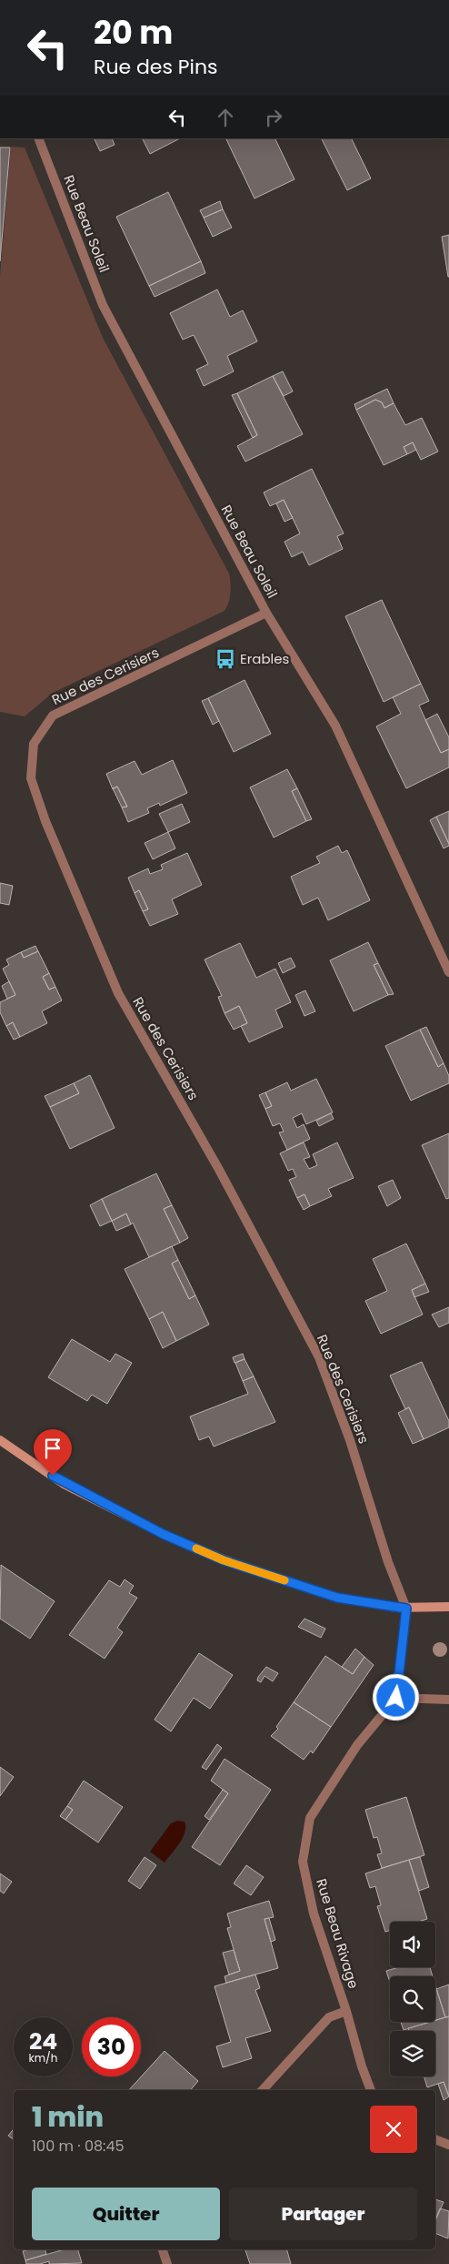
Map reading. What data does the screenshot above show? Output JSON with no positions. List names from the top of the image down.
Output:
{
  "streets": {
    "street": ["Rue Beau Soleil", "Rue des Cerisiers", "Rue Beau Rivage"]
  },
  "crossings": [
    ["Rue Beau Soleil", "Rue des Cerisiers"]
  ],
  "places": {
    "bus stop": ["Erables"]
  },
  "page": {
    "turn": ["20 m", "Rue des Pins"],
    "speed": "24 km/h",
    "limit": "30",
    "heading": ["1 min", "100 m · 08:45"],
    "buttons": ["Quitter", "Partager"]
  }
}
